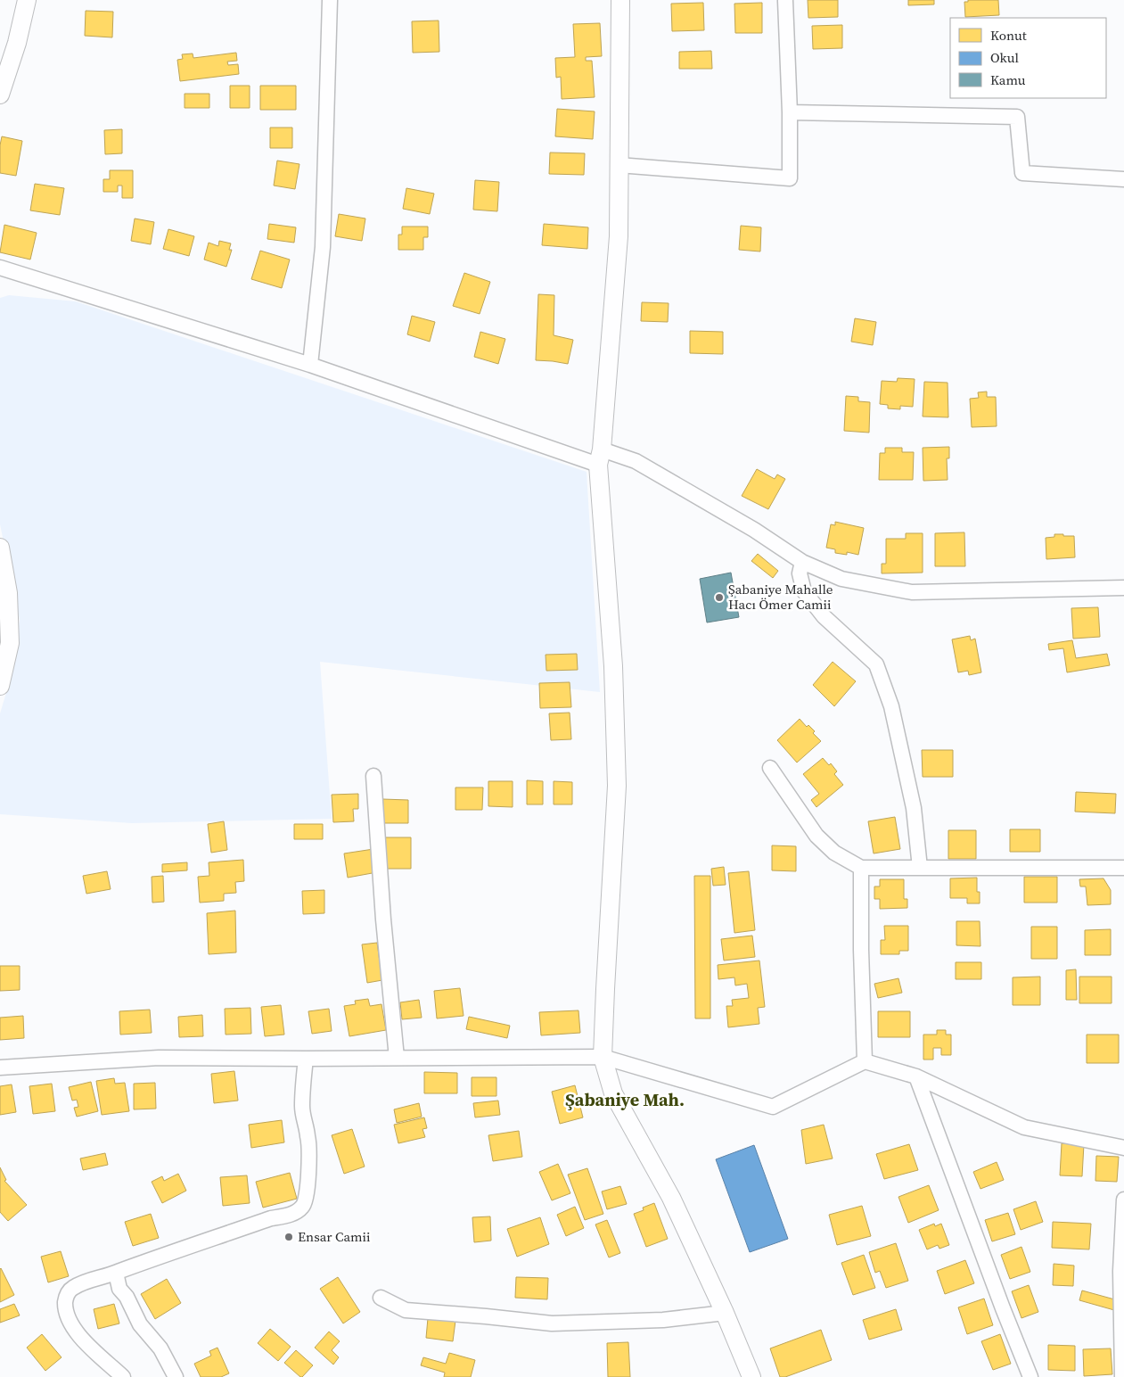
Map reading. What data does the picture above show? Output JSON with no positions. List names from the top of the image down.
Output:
{
  "districts": ["Şabaniye Mah."],
  "places": ["Şabaniye Mahalle Hacı Ömer Camii", "Ensar Camii"],
  "legend": ["Konut", "Okul", "Kamu"]
}
